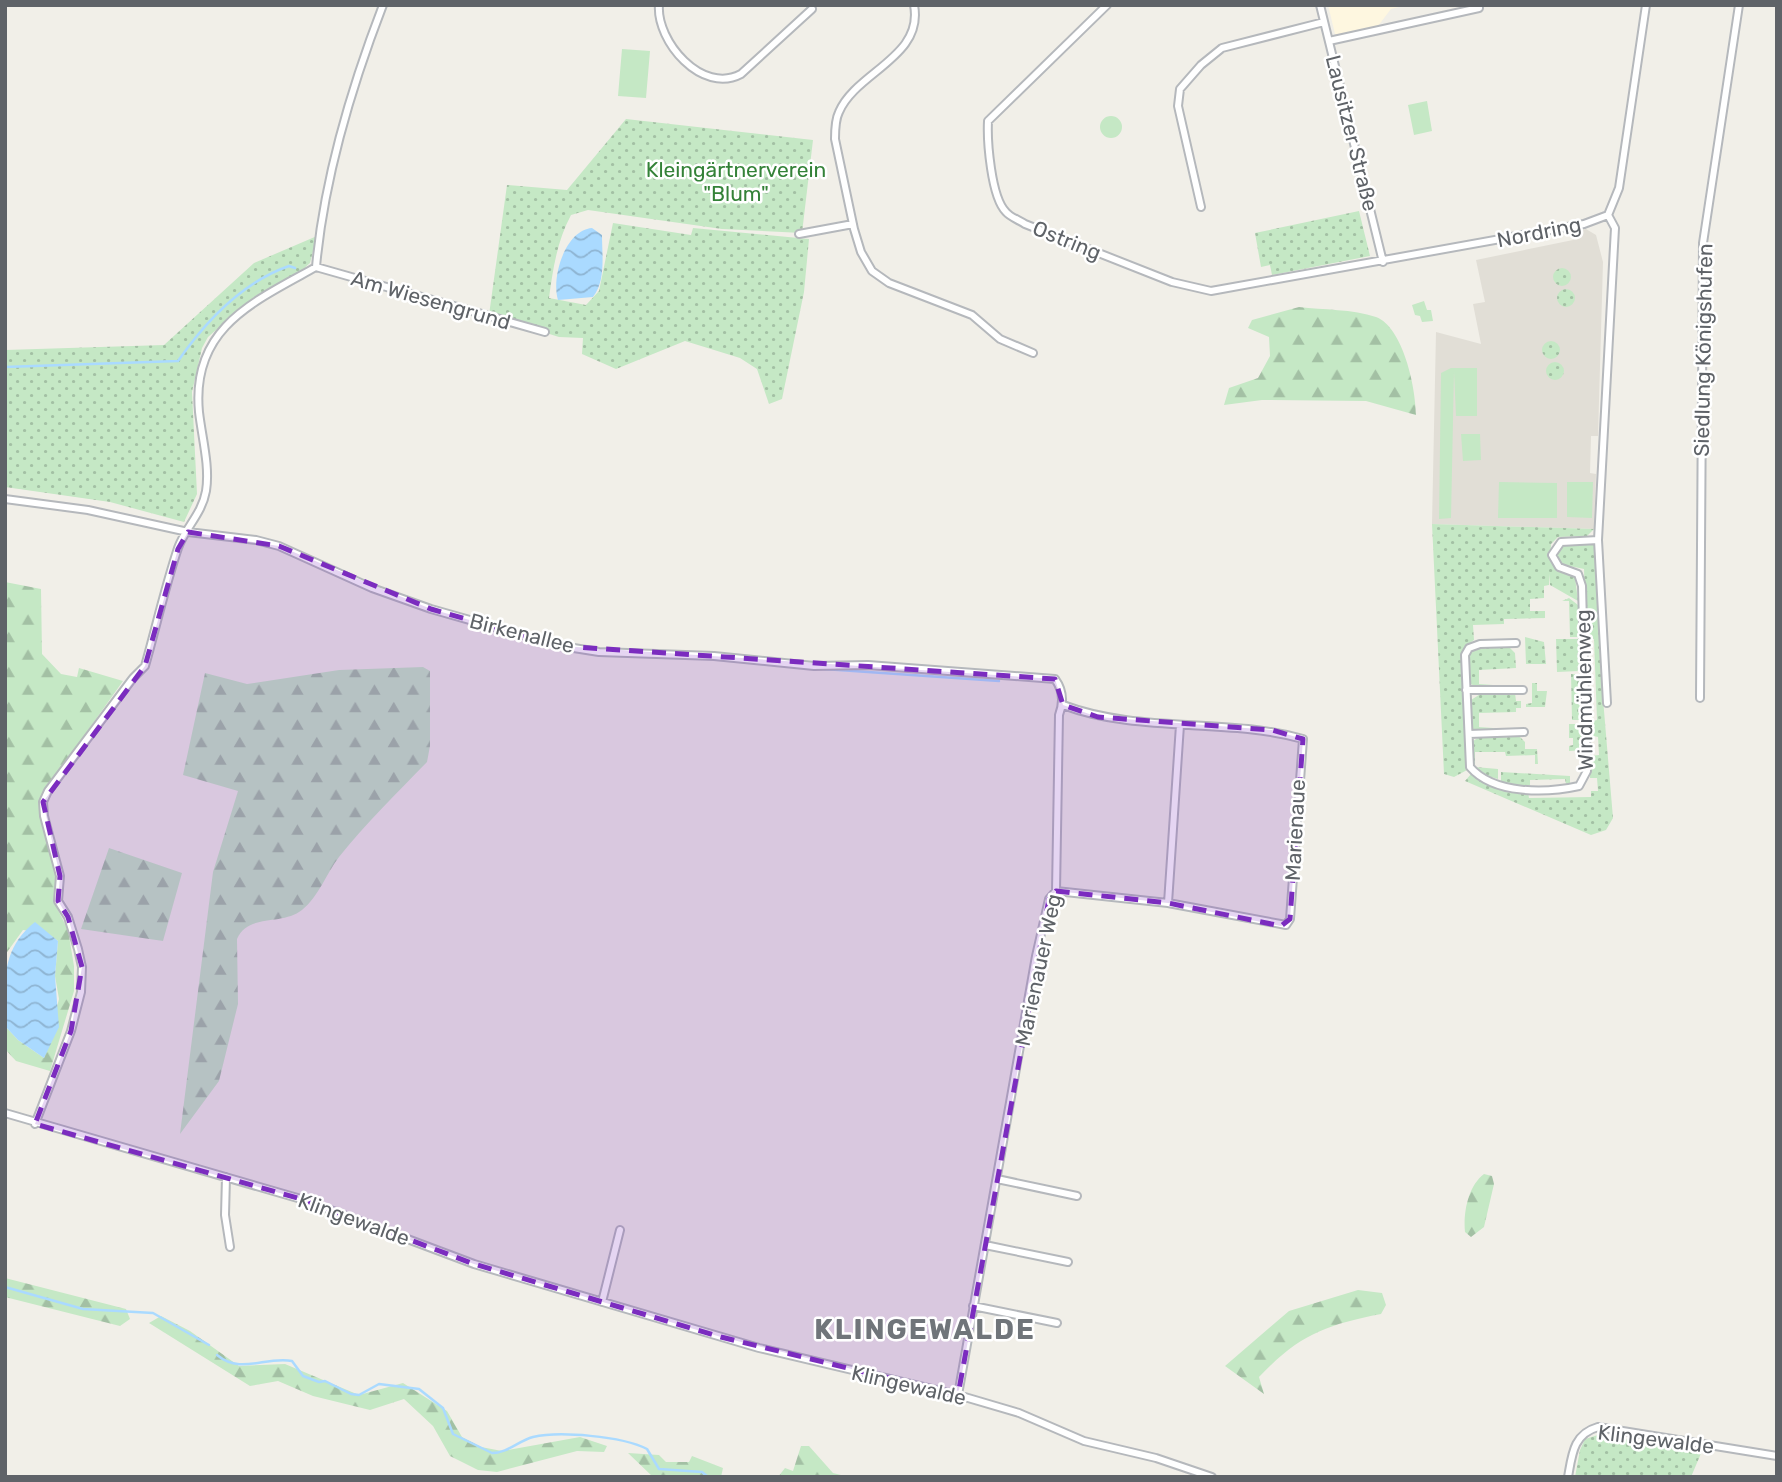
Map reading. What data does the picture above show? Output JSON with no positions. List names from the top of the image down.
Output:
{
  "streets": {
    "street": [
      "Lausitzer Straße",
      "Nordring",
      "Ostring",
      "Am Wiesengrund",
      "Siedlung Königshufen",
      "Birkenallee",
      "Windmühlenweg",
      "Marienaue",
      "Marienauer Weg",
      "Klingewalde"
    ]
  },
  "crossings": [
    ["Lausitzer Straße", "Nordring"],
    ["Lausitzer Straße", "Ostring"],
    ["Nordring", "Ostring"],
    ["Nordring", "Windmühlenweg"],
    ["Birkenallee", "Marienauer Weg"],
    ["Marienaue", "Marienauer Weg"],
    ["Marienauer Weg", "Klingewalde"]
  ],
  "districts": ["KLINGEWALDE"],
  "parks": ["Kleingärtnerverein \"Blum\""]
}
